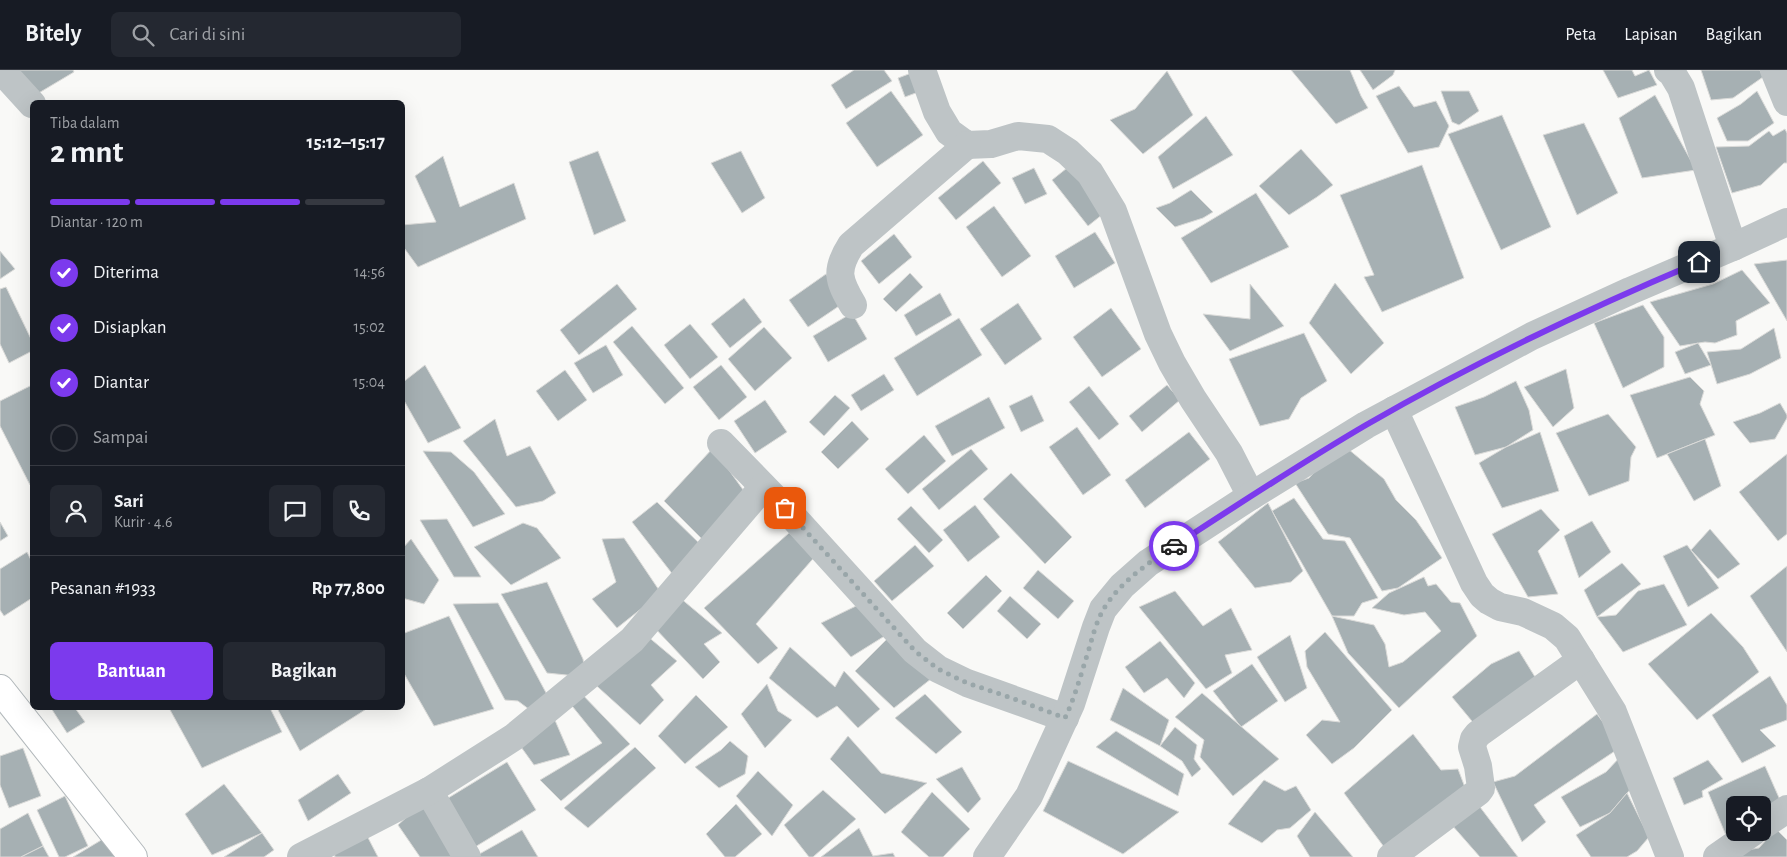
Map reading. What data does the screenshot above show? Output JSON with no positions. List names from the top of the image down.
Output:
{
  "page": {
    "header": "Bitely",
    "search": "Cari di sini",
    "nav": ["Peta", "Lapisan", "Bagikan"],
    "heading": ["2 mnt", "Tiba dalam", "15:12–15:17"],
    "panel": [
      "Sari",
      "Kurir · 4.6",
      "Pesanan #1933",
      "Rp 77,800"
    ],
    "bar": "Diantar · 120 m",
    "list": [
      ["Diterima", "14:56"],
      ["Disiapkan", "15:02"],
      ["Diantar", "15:04"],
      "Sampai"
    ],
    "buttons": ["Bantuan", "Bagikan"]
  }
}
